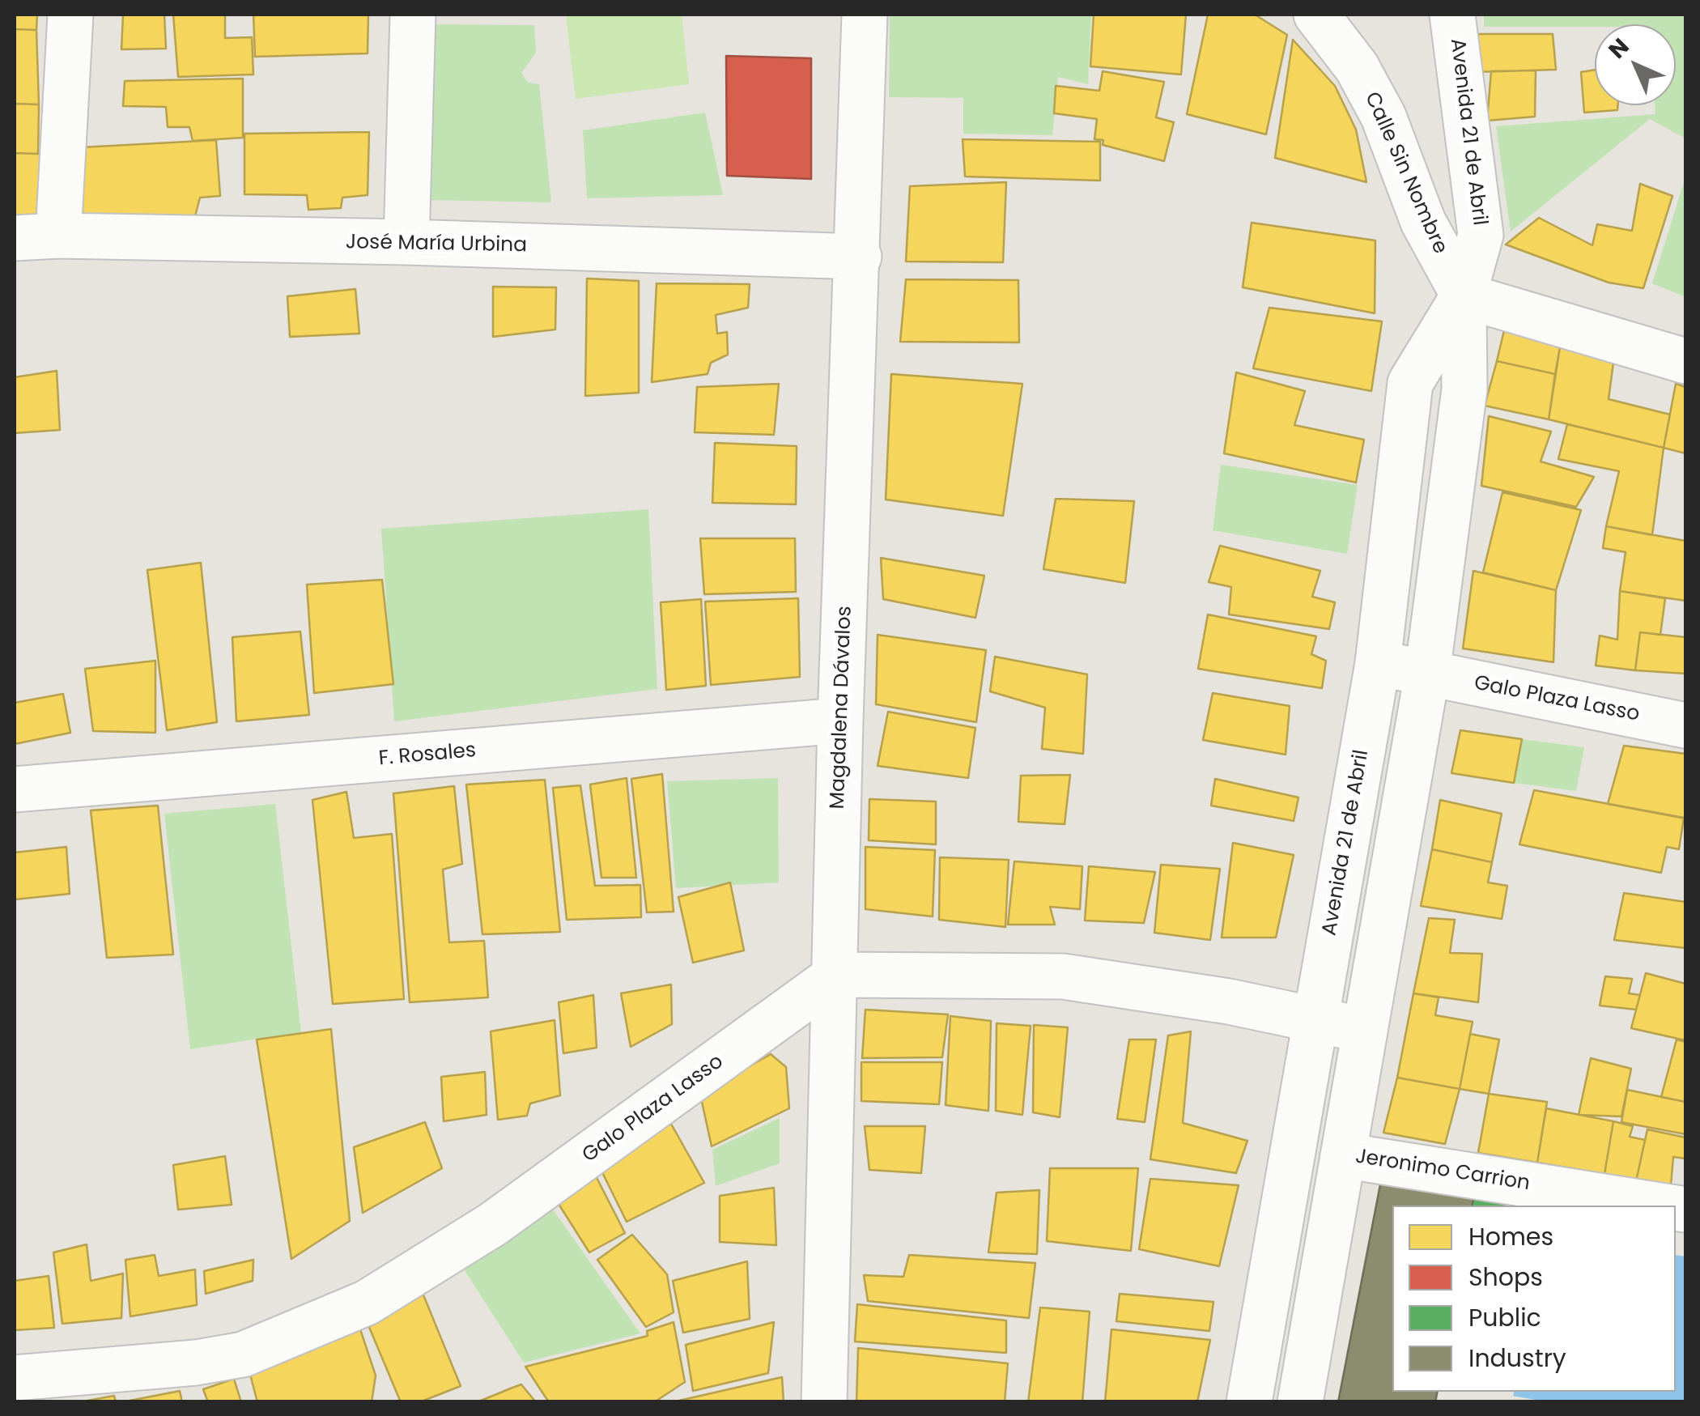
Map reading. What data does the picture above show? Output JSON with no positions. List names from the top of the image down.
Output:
{
  "streets": {
    "street": [
      "Avenida 21 de Abril",
      "Calle Sin Nombre",
      "José María Urbina",
      "Galo Plaza Lasso",
      "Magdalena Dávalos",
      "F. Rosales",
      "Jeronimo Carrion"
    ]
  },
  "crossings": [
    ["Avenida 21 de Abril", "Calle Sin Nombre"],
    ["Avenida 21 de Abril", "Galo Plaza Lasso"],
    ["Avenida 21 de Abril", "Jeronimo Carrion"],
    ["José María Urbina", "Magdalena Dávalos"],
    ["Galo Plaza Lasso", "Magdalena Dávalos"],
    ["Magdalena Dávalos", "F. Rosales"]
  ],
  "legend": [
    "Homes",
    "Shops",
    "Public",
    "Industry"
  ],
  "north": "top left"
}
